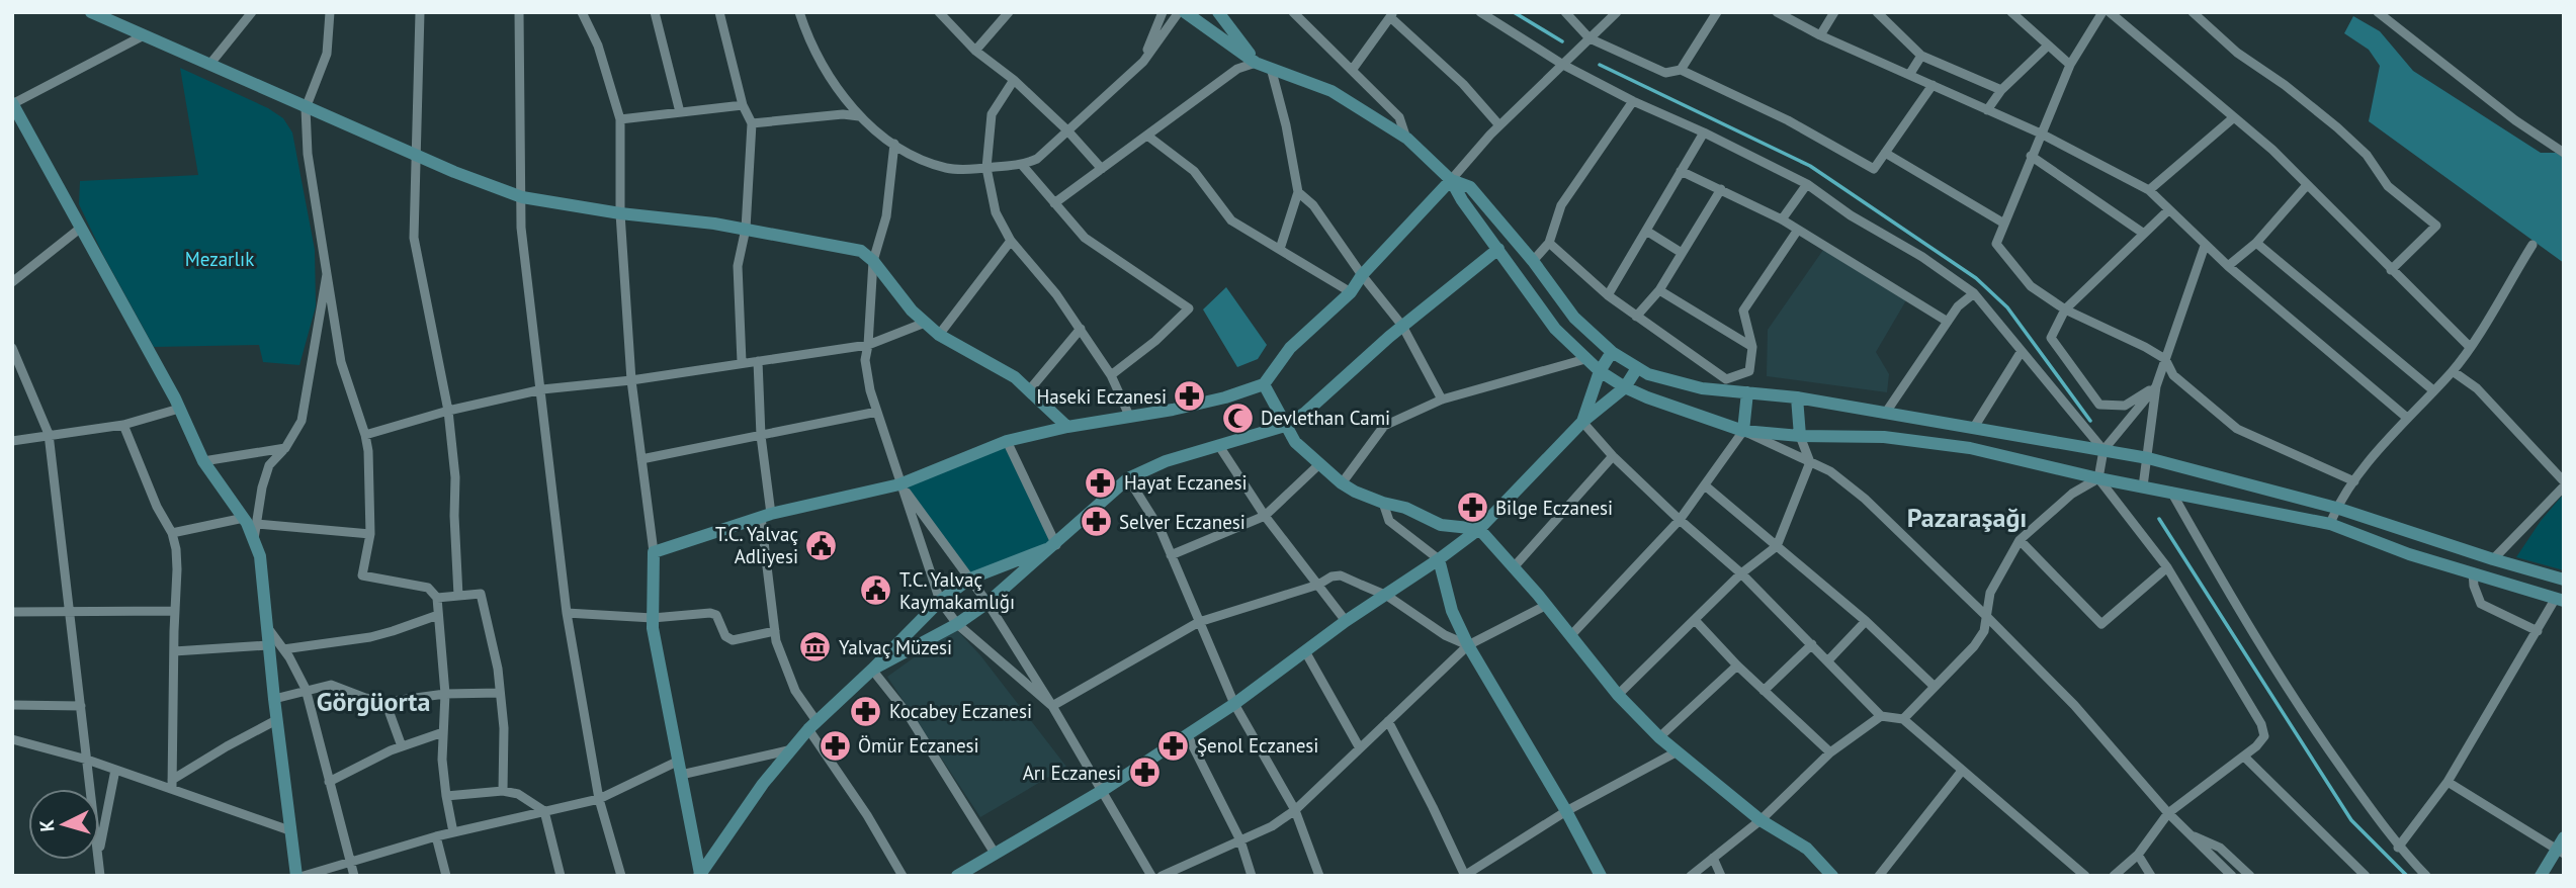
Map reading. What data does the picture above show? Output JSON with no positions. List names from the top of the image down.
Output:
{
  "districts": ["Pazaraşağı", "Görgüorta"],
  "parks": ["Mezarlık"],
  "places": {
    "pharmacy": [
      "Haseki Eczanesi",
      "Hayat Eczanesi",
      "Bilge Eczanesi",
      "Selver Eczanesi",
      "Kocabey Eczanesi",
      "Ömür Eczanesi",
      "Şenol Eczanesi",
      "Arı Eczanesi"
    ],
    "mosque": ["Devlethan Cami"],
    "public building": ["T.C. Yalvaç Adliyesi", "T.C. Yalvaç Kaymakamlığı"],
    "museum": ["Yalvaç Müzesi"]
  },
  "north": "left"
}
